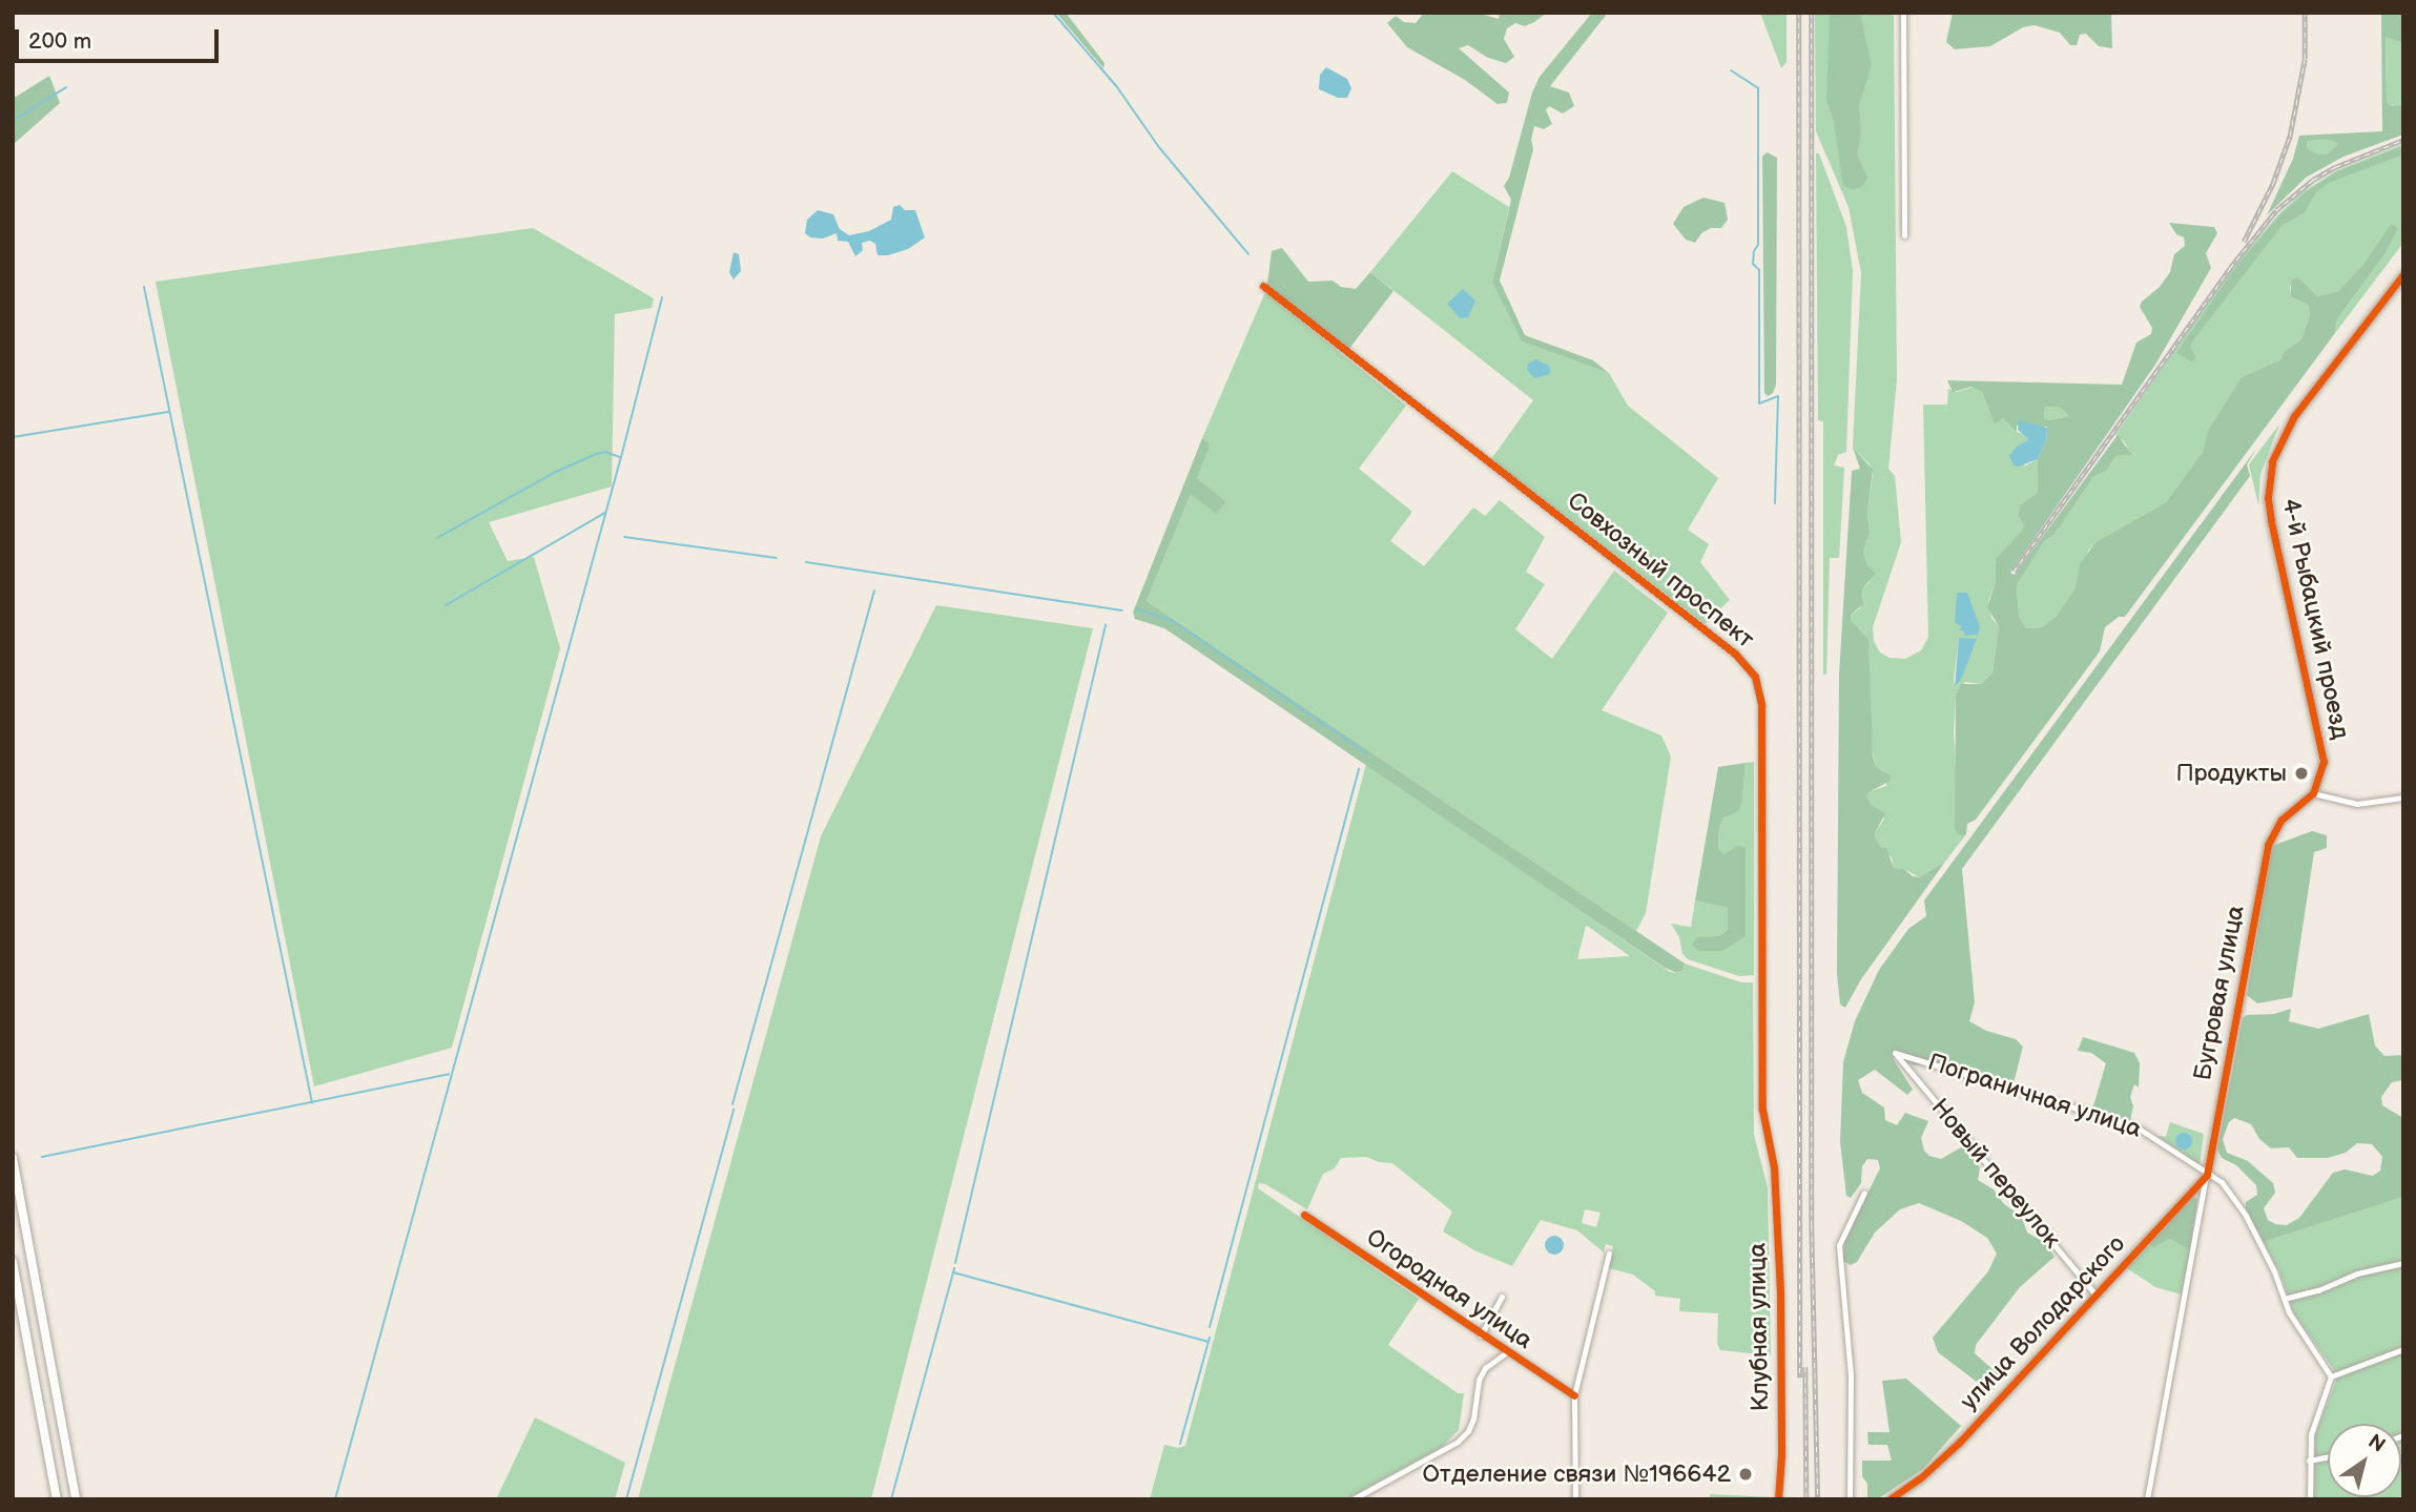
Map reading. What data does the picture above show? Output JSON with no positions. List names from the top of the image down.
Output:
{
  "streets": {
    "street": [
      "Совхозный проспект",
      "4-й Рыбацкий проезд",
      "Бугровая улица",
      "Пограничная улица",
      "Новый переулок",
      "Огородная улица",
      "улица Володарского",
      "Клубная улица"
    ]
  },
  "crossings": [
    ["Совхозный проспект", "Клубная улица"],
    ["4-й Рыбацкий проезд", "Бугровая улица"],
    ["Бугровая улица", "Пограничная улица"],
    ["Бугровая улица", "улица Володарского"],
    ["Пограничная улица", "Новый переулок"],
    ["Пограничная улица", "улица Володарского"],
    ["Новый переулок", "улица Володарского"]
  ],
  "places": ["Продукты", "Отделение связи №196642"],
  "scale_bar": "200 m",
  "north": "top right"
}
